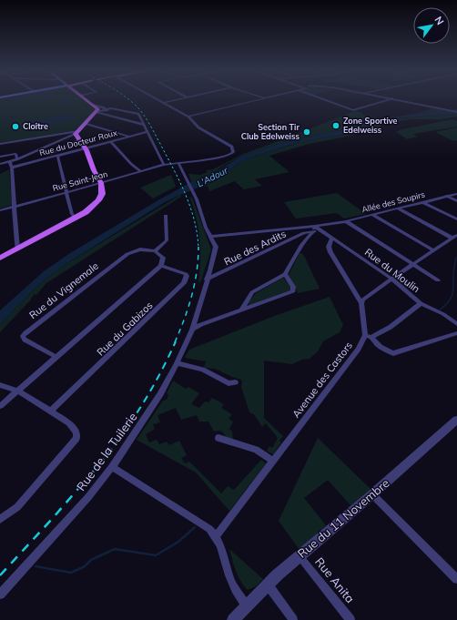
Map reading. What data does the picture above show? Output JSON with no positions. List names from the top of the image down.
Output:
{
  "streets": {
    "street": [
      "Rue du Docteur Roux",
      "Rue Saint-Jean",
      "Allée des Soupirs",
      "Rue des Ardits",
      "Rue du Moulin",
      "Rue du Vignemale",
      "Rue du Gabizos",
      "Avenue des Castors",
      "Rue de la Tuilerie",
      "Rue du 11 Novembre",
      "Rue Anita"
    ]
  },
  "crossings": [
    ["Rue Saint-Jean", "Rue de la Tuilerie"],
    ["Allée des Soupirs", "Rue des Ardits"],
    ["Allée des Soupirs", "Rue du Moulin"],
    ["Rue des Ardits", "Rue du Moulin"],
    ["Rue des Ardits", "Rue de la Tuilerie"],
    ["Rue du 11 Novembre", "Rue Anita"]
  ],
  "water": ["L'Adour"],
  "places": ["Zone Sportive Edelweiss", "Cloître", "Section Tir Club Edelweiss"],
  "north": "top right"
}
